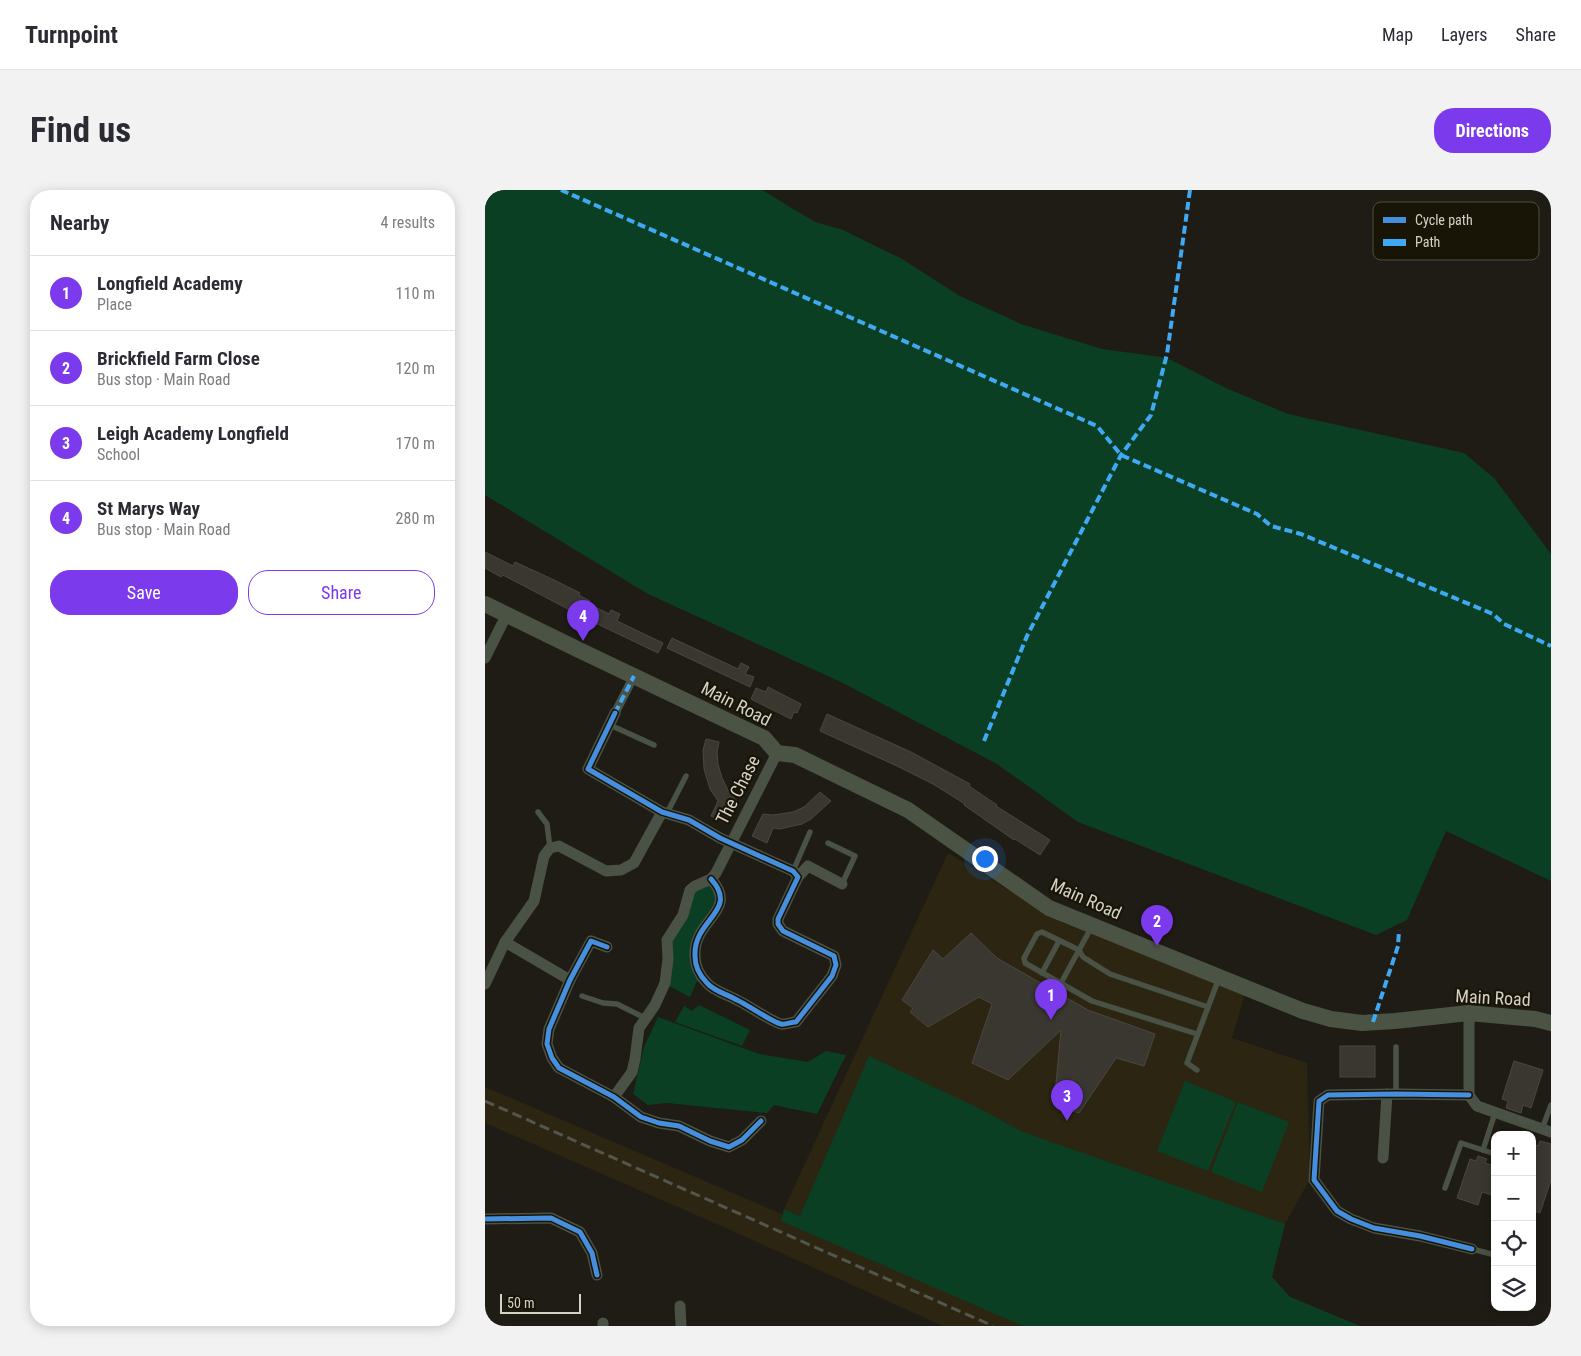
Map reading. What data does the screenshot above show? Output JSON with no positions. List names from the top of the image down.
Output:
{
  "streets": {
    "main road": ["Main Road"],
    "street": ["The Chase"]
  },
  "crossings": [
    ["Main Road", "The Chase"]
  ],
  "legend": ["Cycle path", "Path"],
  "scale_bar": "50 m",
  "page": {
    "header": "Turnpoint",
    "nav": ["Map", "Layers", "Share"],
    "buttons": [
      "Directions",
      ["Save", "Share"]
    ],
    "title": "Find us",
    "heading": ["Nearby", "4 results"],
    "list": [
      {
        "mark": "1",
        "name": "Longfield Academy",
        "note": "Place",
        "value": "110 m"
      },
      {
        "mark": "2",
        "name": "Brickfield Farm Close",
        "note": "Bus stop · Main Road",
        "value": "120 m"
      },
      {
        "mark": "3",
        "name": "Leigh Academy Longfield",
        "note": "School",
        "value": "170 m"
      },
      {
        "mark": "4",
        "name": "St Marys Way",
        "note": "Bus stop · Main Road",
        "value": "280 m"
      }
    ],
    "pins": [
      "4",
      "2",
      "1",
      "3"
    ],
    "map_buttons": ["+", "−"],
    "scale": "50 m"
  }
}
